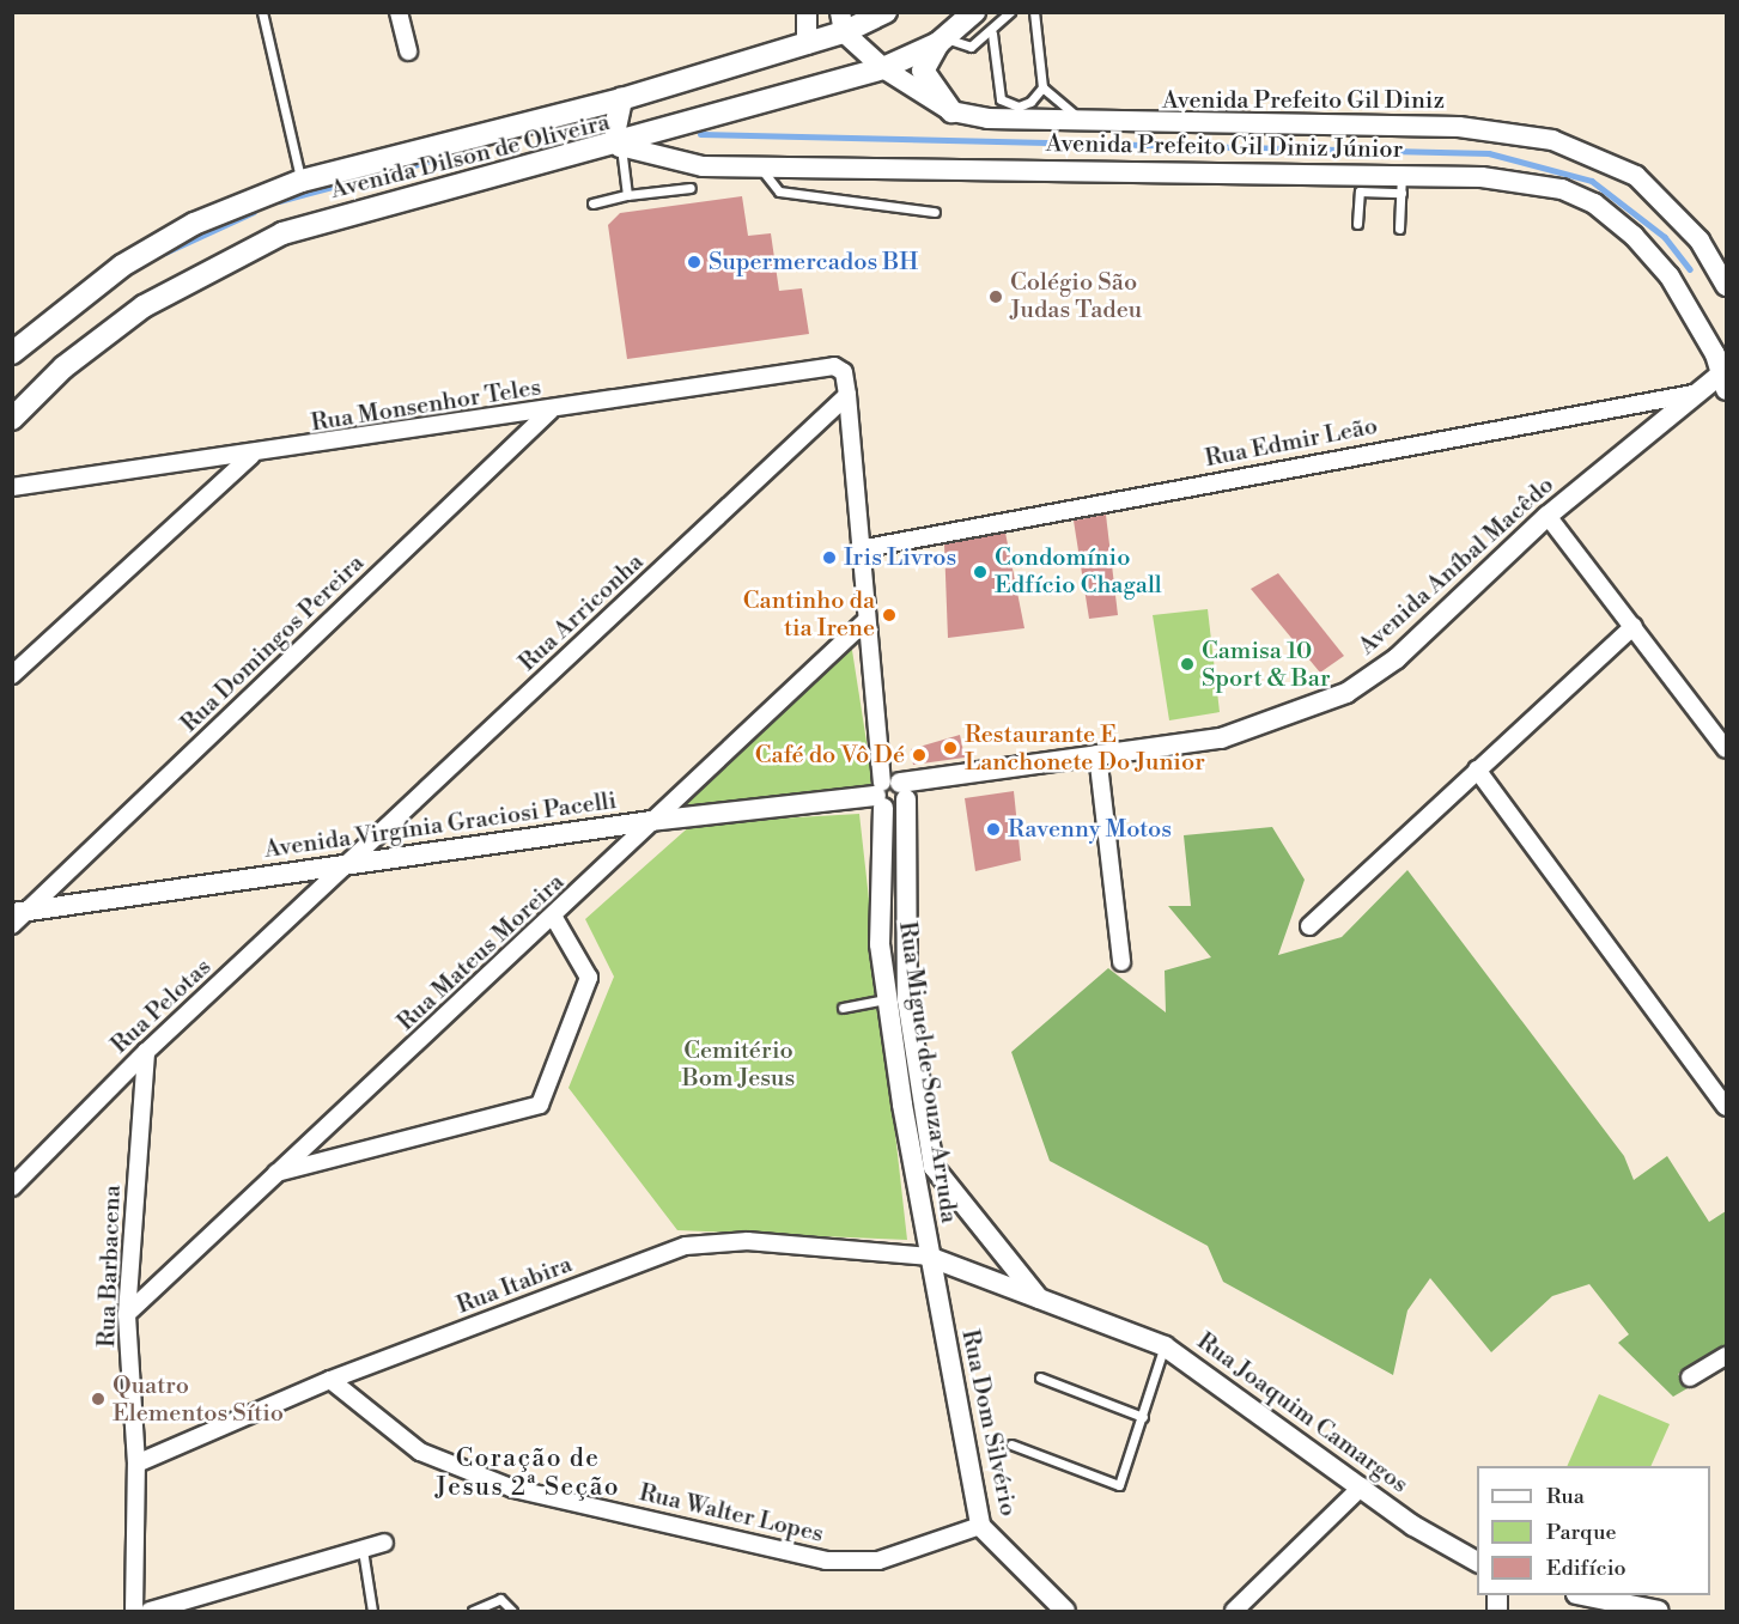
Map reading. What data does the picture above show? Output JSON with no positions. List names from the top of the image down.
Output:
{
  "streets": {
    "main road": ["Avenida Dilson de Oliveira"],
    "street": [
      "Avenida Prefeito Gil Diniz",
      "Avenida Prefeito Gil Diniz Júnior",
      "Rua Monsenhor Teles",
      "Rua Edmir Leão",
      "Avenida Aníbal Macêdo",
      "Rua Arriconha",
      "Rua Domingos Pereira",
      "Avenida Virgínia Graciosi Pacelli",
      "Rua Mateus Moreira",
      "Rua Pelotas",
      "Rua Miguel de Souza Arruda",
      "Rua Barbacena",
      "Rua Itabira",
      "Rua Joaquim Camargos",
      "Rua Dom Silvério",
      "Rua Walter Lopes"
    ]
  },
  "crossings": [
    ["Avenida Prefeito Gil Diniz", "Avenida Dilson de Oliveira"],
    ["Avenida Prefeito Gil Diniz Júnior", "Avenida Dilson de Oliveira"],
    ["Avenida Prefeito Gil Diniz Júnior", "Rua Edmir Leão"],
    ["Rua Monsenhor Teles", "Rua Domingos Pereira"],
    ["Rua Monsenhor Teles", "Rua Miguel de Souza Arruda"],
    ["Rua Edmir Leão", "Avenida Aníbal Macêdo"],
    ["Rua Edmir Leão", "Rua Miguel de Souza Arruda"],
    ["Avenida Aníbal Macêdo", "Avenida Virgínia Graciosi Pacelli"],
    ["Avenida Aníbal Macêdo", "Rua Miguel de Souza Arruda"],
    ["Rua Arriconha", "Avenida Virgínia Graciosi Pacelli"],
    ["Rua Arriconha", "Rua Pelotas"],
    ["Rua Arriconha", "Rua Miguel de Souza Arruda"],
    ["Rua Domingos Pereira", "Avenida Virgínia Graciosi Pacelli"],
    ["Avenida Virgínia Graciosi Pacelli", "Rua Mateus Moreira"],
    ["Avenida Virgínia Graciosi Pacelli", "Rua Pelotas"],
    ["Avenida Virgínia Graciosi Pacelli", "Rua Miguel de Souza Arruda"],
    ["Rua Mateus Moreira", "Rua Miguel de Souza Arruda"],
    ["Rua Mateus Moreira", "Rua Barbacena"],
    ["Rua Pelotas", "Rua Barbacena"],
    ["Rua Miguel de Souza Arruda", "Rua Itabira"],
    ["Rua Miguel de Souza Arruda", "Rua Joaquim Camargos"],
    ["Rua Miguel de Souza Arruda", "Rua Dom Silvério"],
    ["Rua Barbacena", "Rua Itabira"],
    ["Rua Itabira", "Rua Joaquim Camargos"],
    ["Rua Itabira", "Rua Dom Silvério"],
    ["Rua Itabira", "Rua Walter Lopes"],
    ["Rua Joaquim Camargos", "Rua Dom Silvério"],
    ["Rua Dom Silvério", "Rua Walter Lopes"]
  ],
  "districts": ["Coração de Jesus 2ª Seção"],
  "parks": ["Cemitério Bom Jesus"],
  "places": [
    "Supermercados BH",
    "Colégio São Judas Tadeu",
    "Iris Livros",
    "Condomínio Edfício Chagall",
    "Cantinho da tia Irene",
    "Camisa 10 Sport & Bar",
    "Restaurante E Lanchonete Do Junior",
    "Café do Vô Dé",
    "Ravenny Motos",
    "Quatro Elementos Sítio"
  ],
  "legend": ["Rua", "Parque", "Edifício"]
}
